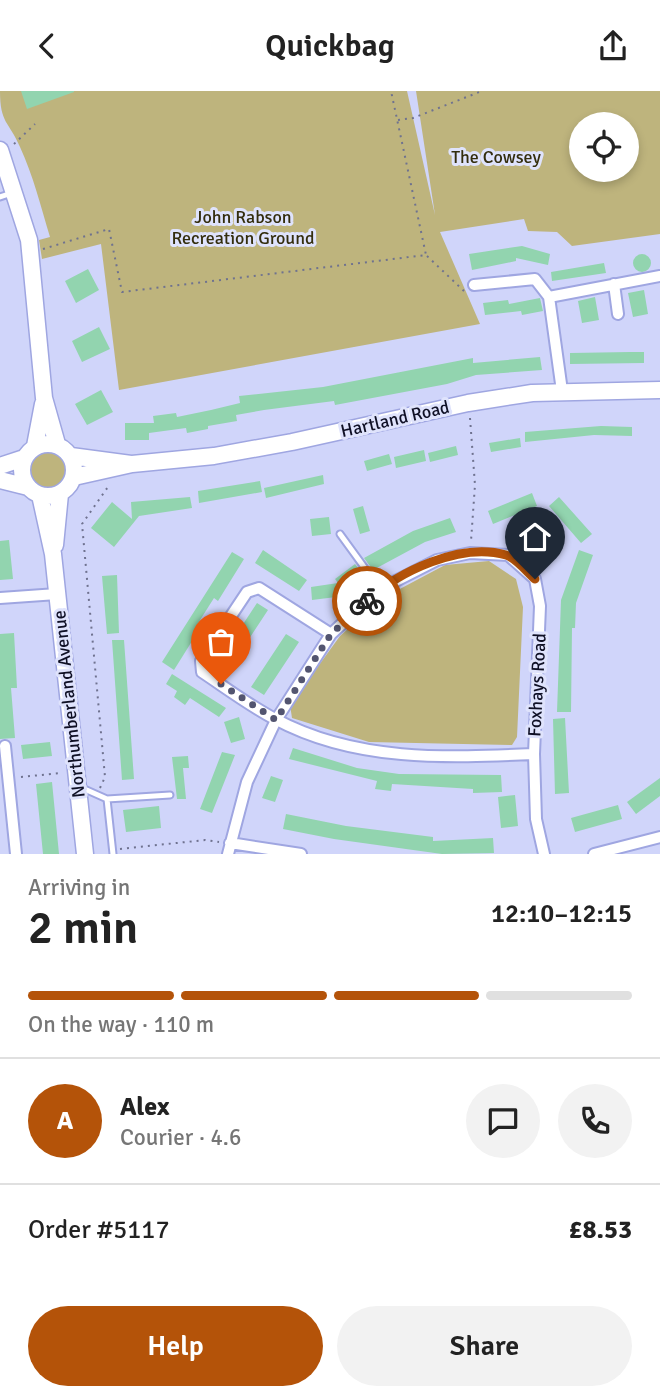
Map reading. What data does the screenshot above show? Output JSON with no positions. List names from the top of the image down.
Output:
{
  "streets": {
    "street": ["Hartland Road", "Foxhays Road", "Northumberland Avenue"]
  },
  "crossings": [
    ["Hartland Road", "Northumberland Avenue"]
  ],
  "parks": ["The Cowsey", "John Rabson Recreation Ground"],
  "page": {
    "header": "Quickbag",
    "heading": ["2 min", "Arriving in", "12:10–12:15"],
    "panel": [
      "Alex",
      "Courier · 4.6",
      "Order #5117",
      "£8.53"
    ],
    "bar": "On the way · 110 m",
    "round": "A",
    "buttons": ["Help", "Share"]
  }
}
